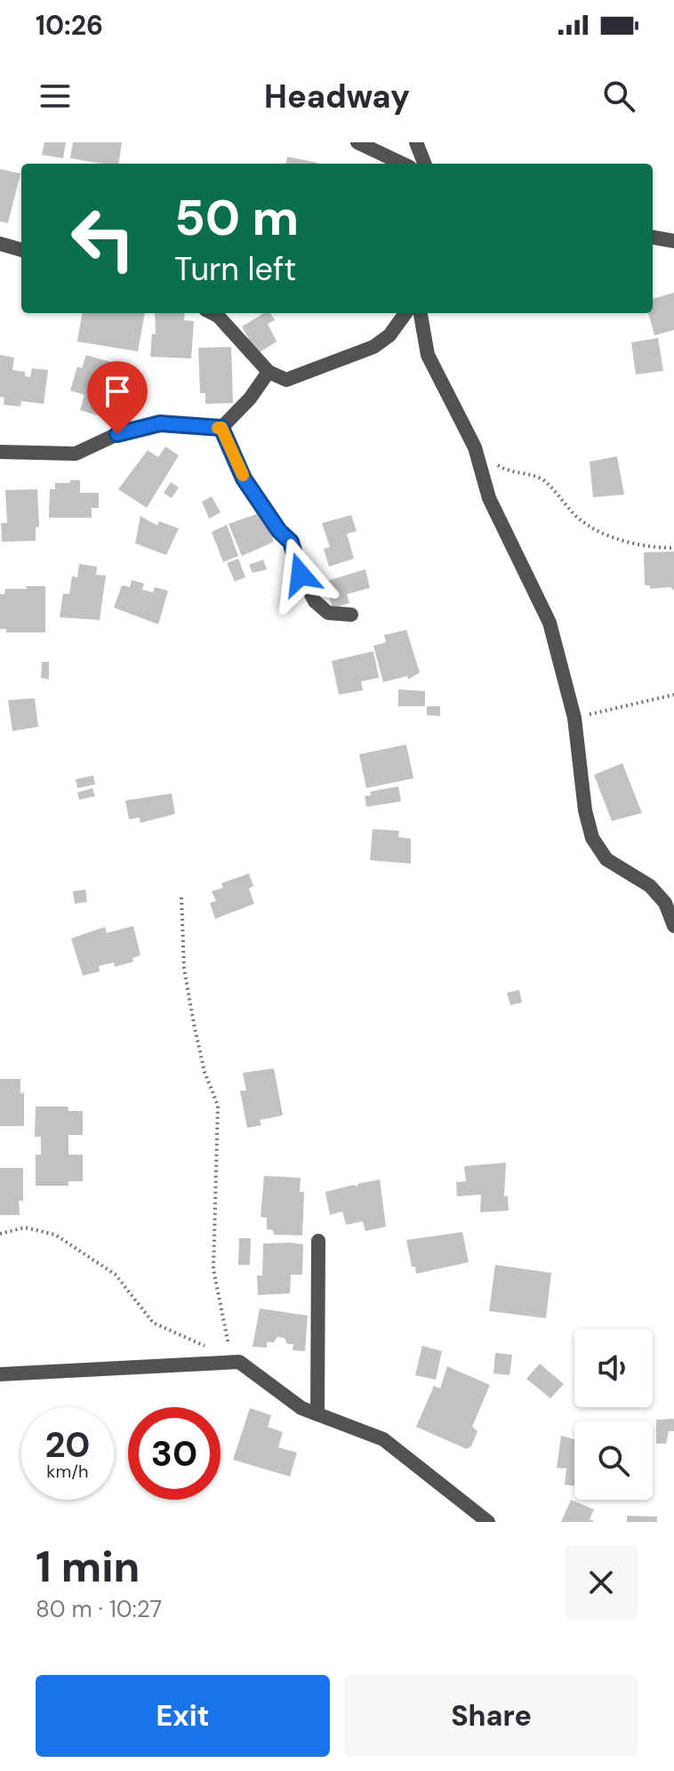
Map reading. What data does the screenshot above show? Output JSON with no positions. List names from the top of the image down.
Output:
{
  "page": {
    "status": "10:26",
    "header": "Headway",
    "turn": ["50 m", "Turn left"],
    "speed": "20 km/h",
    "limit": "30",
    "heading": ["1 min", "80 m · 10:27"],
    "buttons": ["Exit", "Share"]
  }
}
